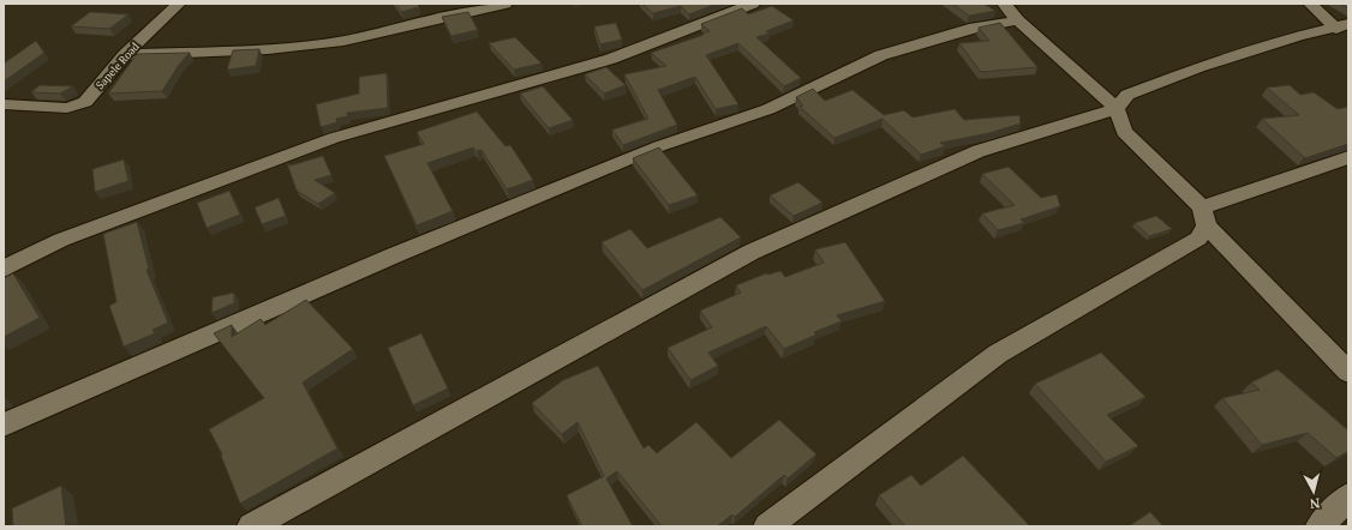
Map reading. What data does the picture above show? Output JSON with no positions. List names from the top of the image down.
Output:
{
  "streets": {
    "street": ["Sapele Road"]
  },
  "north": "bottom"
}
